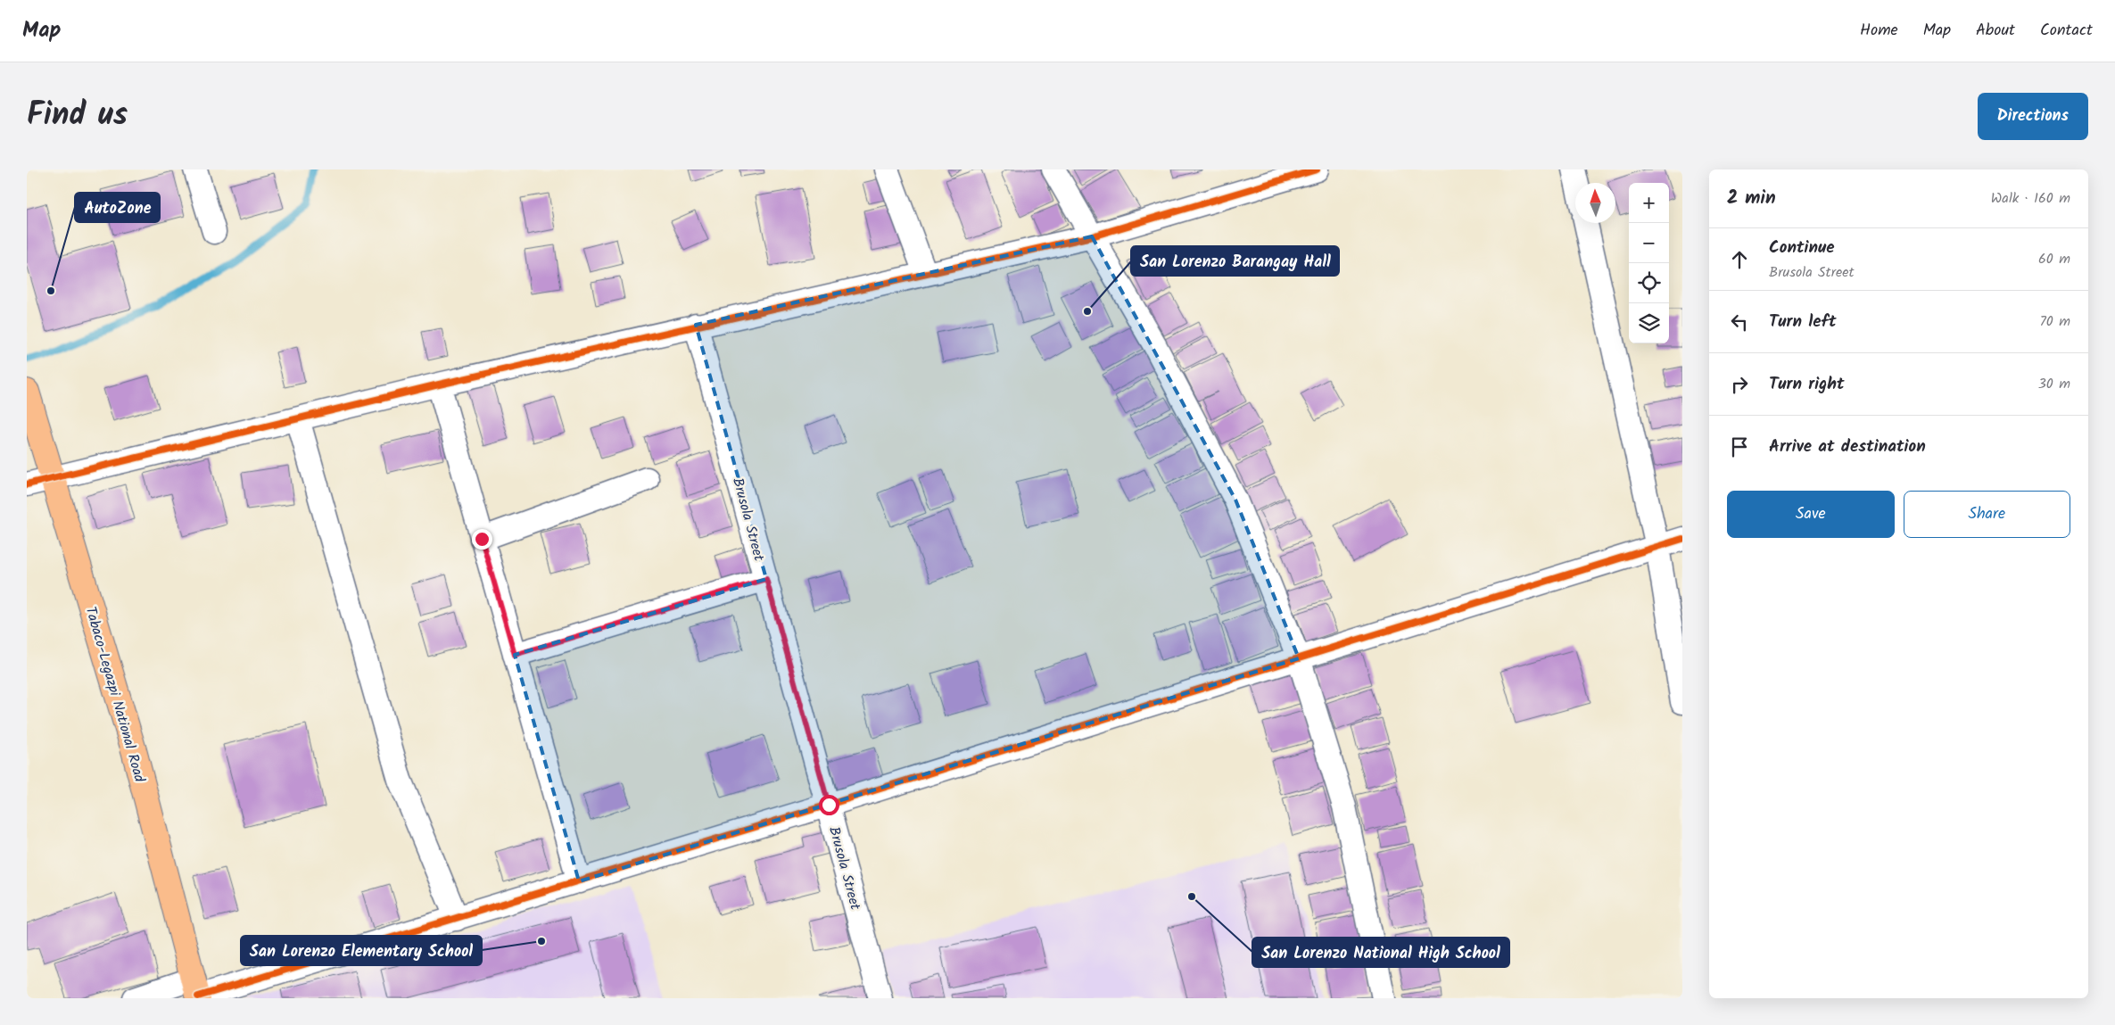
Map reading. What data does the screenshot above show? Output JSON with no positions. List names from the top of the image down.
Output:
{
  "streets": {
    "main road": ["Tabaco-Legazpi National Road"],
    "street": ["Brusola Street"]
  },
  "places": [
    "AutoZone",
    "San Lorenzo Barangay Hall",
    "San Lorenzo National High School",
    "San Lorenzo Elementary School"
  ],
  "north": "top",
  "page": {
    "header": "Map",
    "nav": [
      "Home",
      "Map",
      "About",
      "Contact"
    ],
    "title": "Find us",
    "buttons": [
      "Directions",
      ["Save", "Share"]
    ],
    "heading": ["2 min", "Walk · 160 m"],
    "map_buttons": ["+", "−"],
    "list": [
      ["Continue", "Brusola Street", "60 m"],
      ["Turn left", "70 m"],
      ["Turn right", "30 m"],
      "Arrive at destination"
    ]
  }
}
